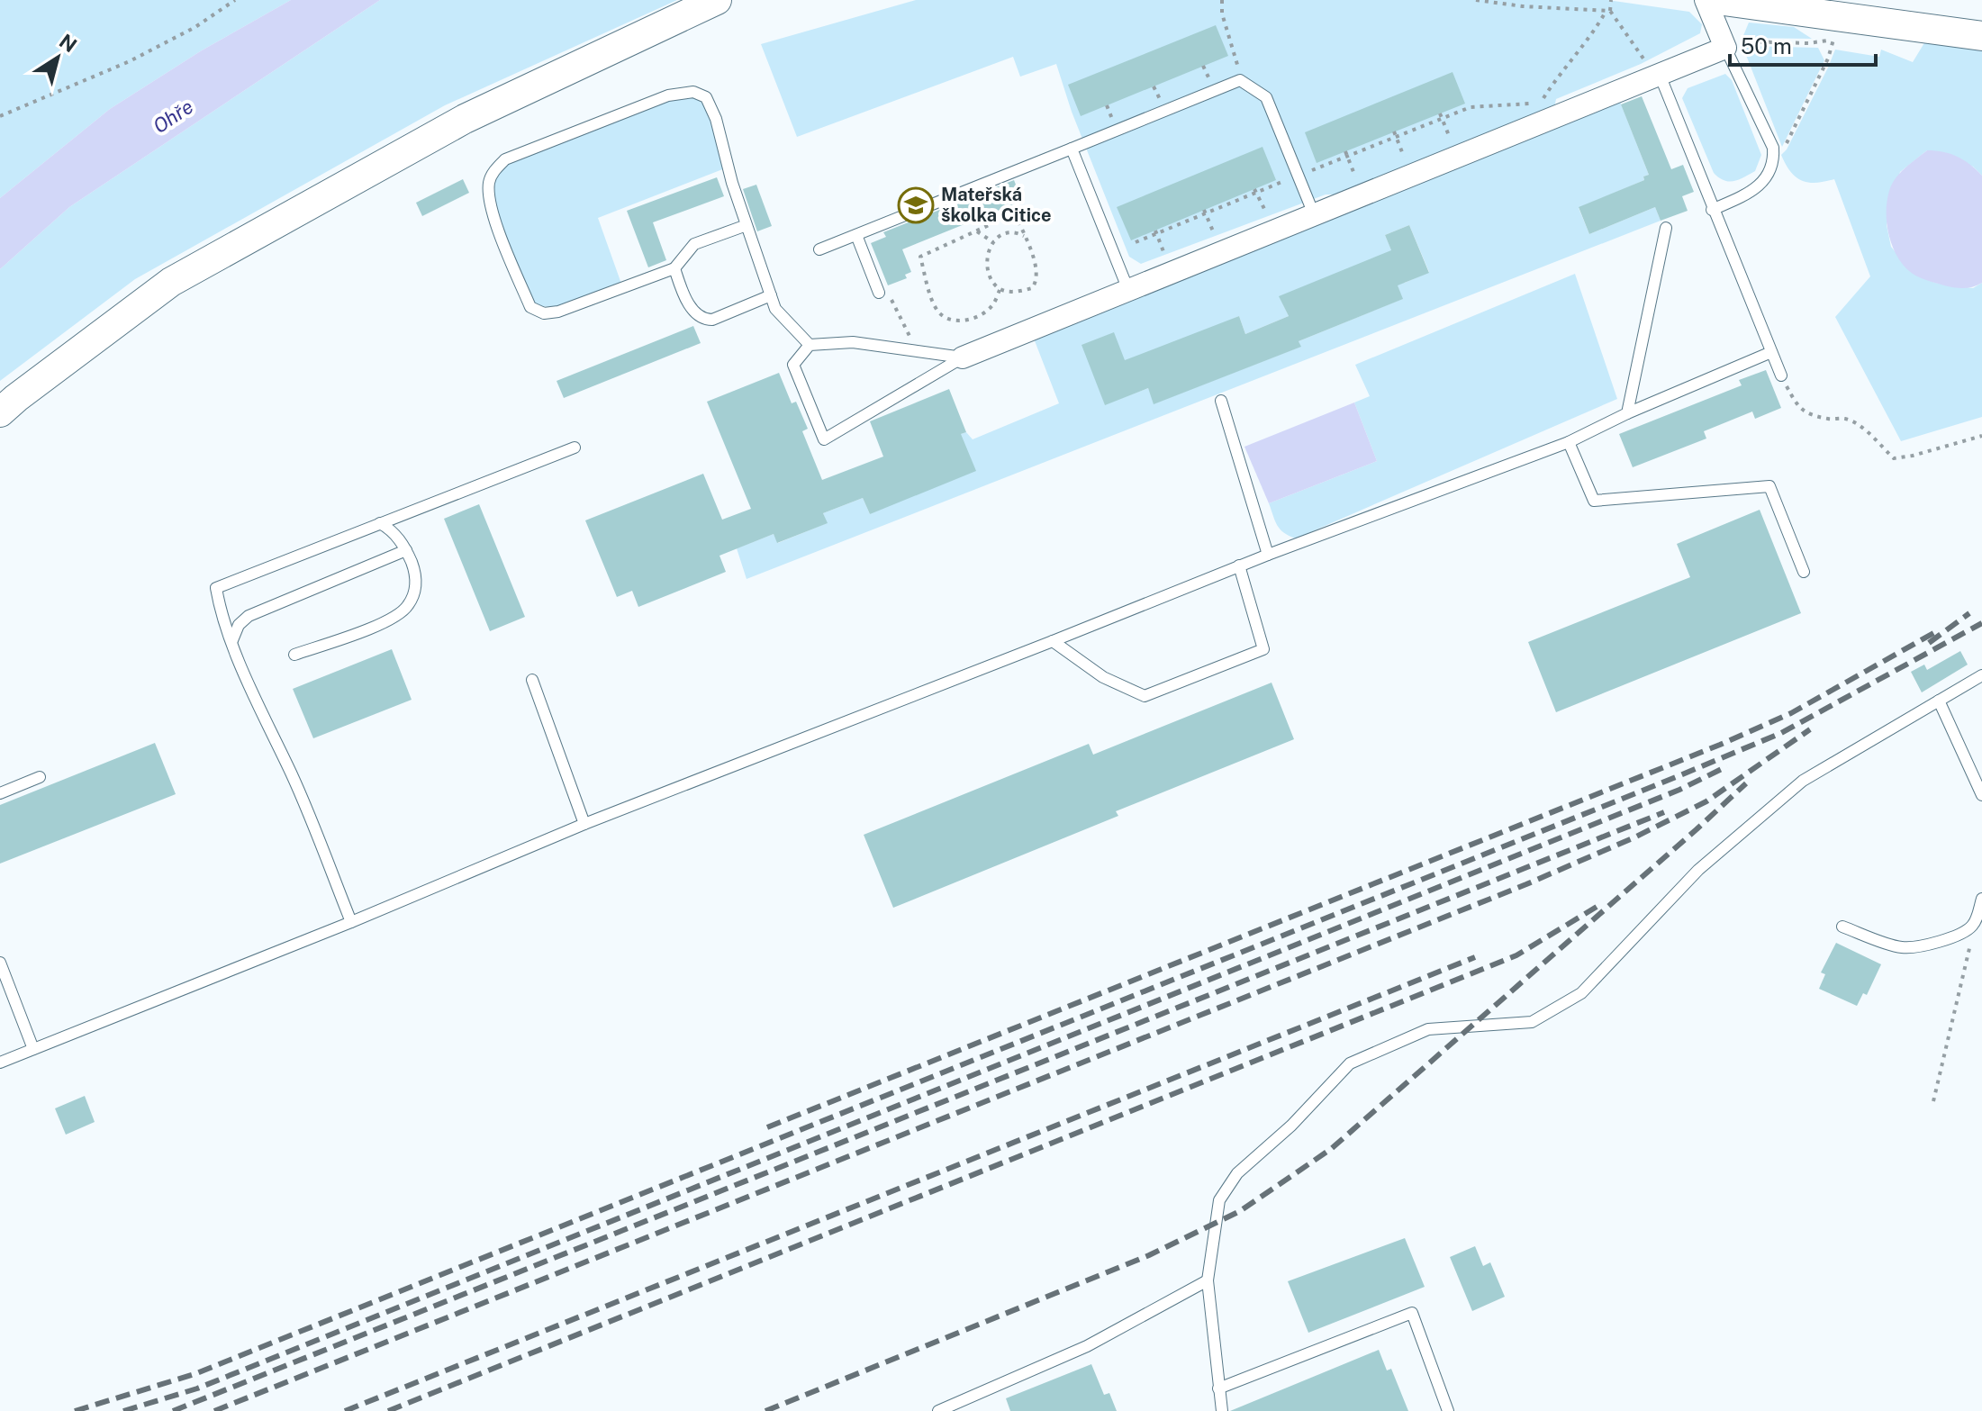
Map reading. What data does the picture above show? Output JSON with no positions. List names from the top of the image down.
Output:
{
  "water": ["Ohře"],
  "places": {
    "school or university": ["Mateřská školka Citice"]
  },
  "scale_bar": "50 m",
  "north": "top right"
}
